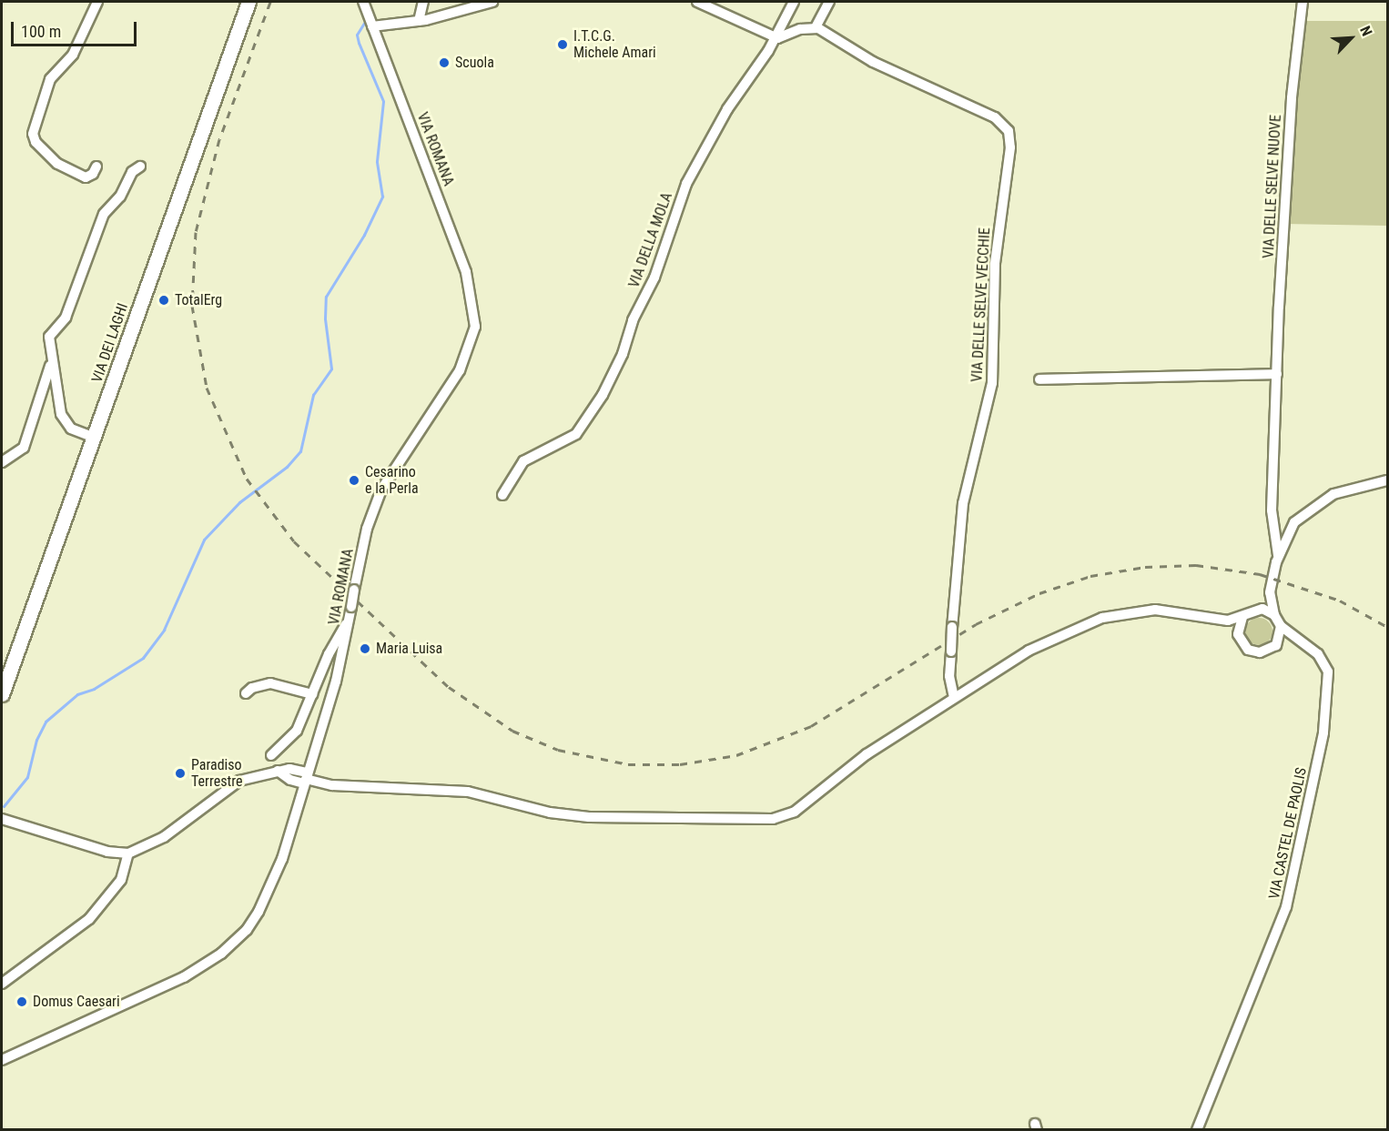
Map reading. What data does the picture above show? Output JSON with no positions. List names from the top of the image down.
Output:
{
  "streets": {
    "main road": ["VIA DEI LAGHI"],
    "street": [
      "VIA ROMANA",
      "VIA DELLE SELVE NUOVE",
      "VIA DELLA MOLA",
      "VIA DELLE SELVE VECCHIE",
      "VIA CASTEL DE PAOLIS"
    ]
  },
  "places": [
    "I.T.C.G. Michele Amari",
    "Scuola",
    "TotalErg",
    "Cesarino e la Perla",
    "Maria Luisa",
    "Paradiso Terrestre",
    "Domus Caesari"
  ],
  "scale_bar": "100 m",
  "north": "top right"
}
